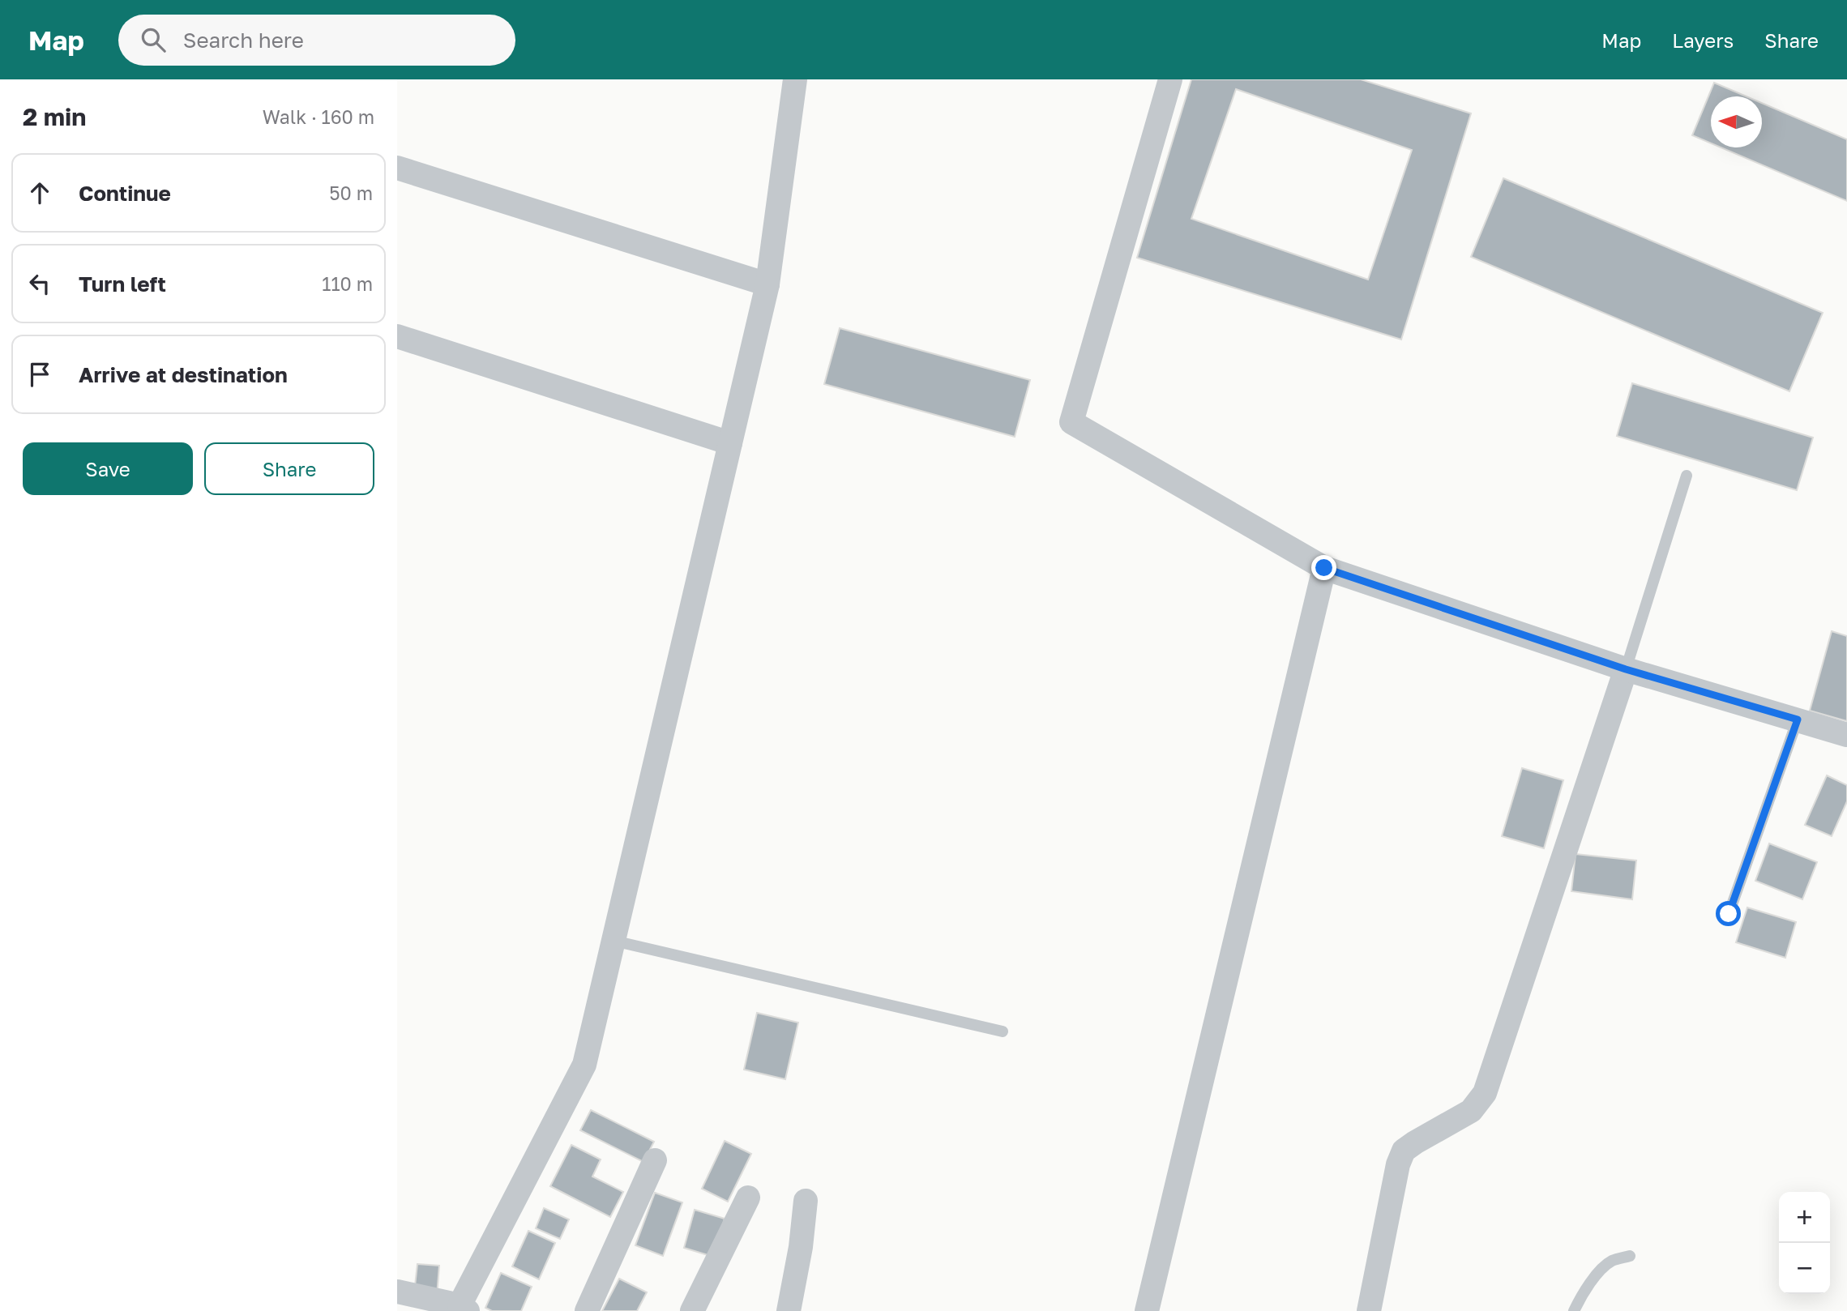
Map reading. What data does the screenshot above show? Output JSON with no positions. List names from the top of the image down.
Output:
{
  "north": "left",
  "page": {
    "header": "Map",
    "search": "Search here",
    "nav": ["Map", "Layers", "Share"],
    "heading": ["2 min", "Walk · 160 m"],
    "list": [
      ["Continue", "50 m"],
      ["Turn left", "110 m"],
      "Arrive at destination"
    ],
    "buttons": ["Save", "Share"],
    "map_buttons": ["+", "−"]
  }
}
